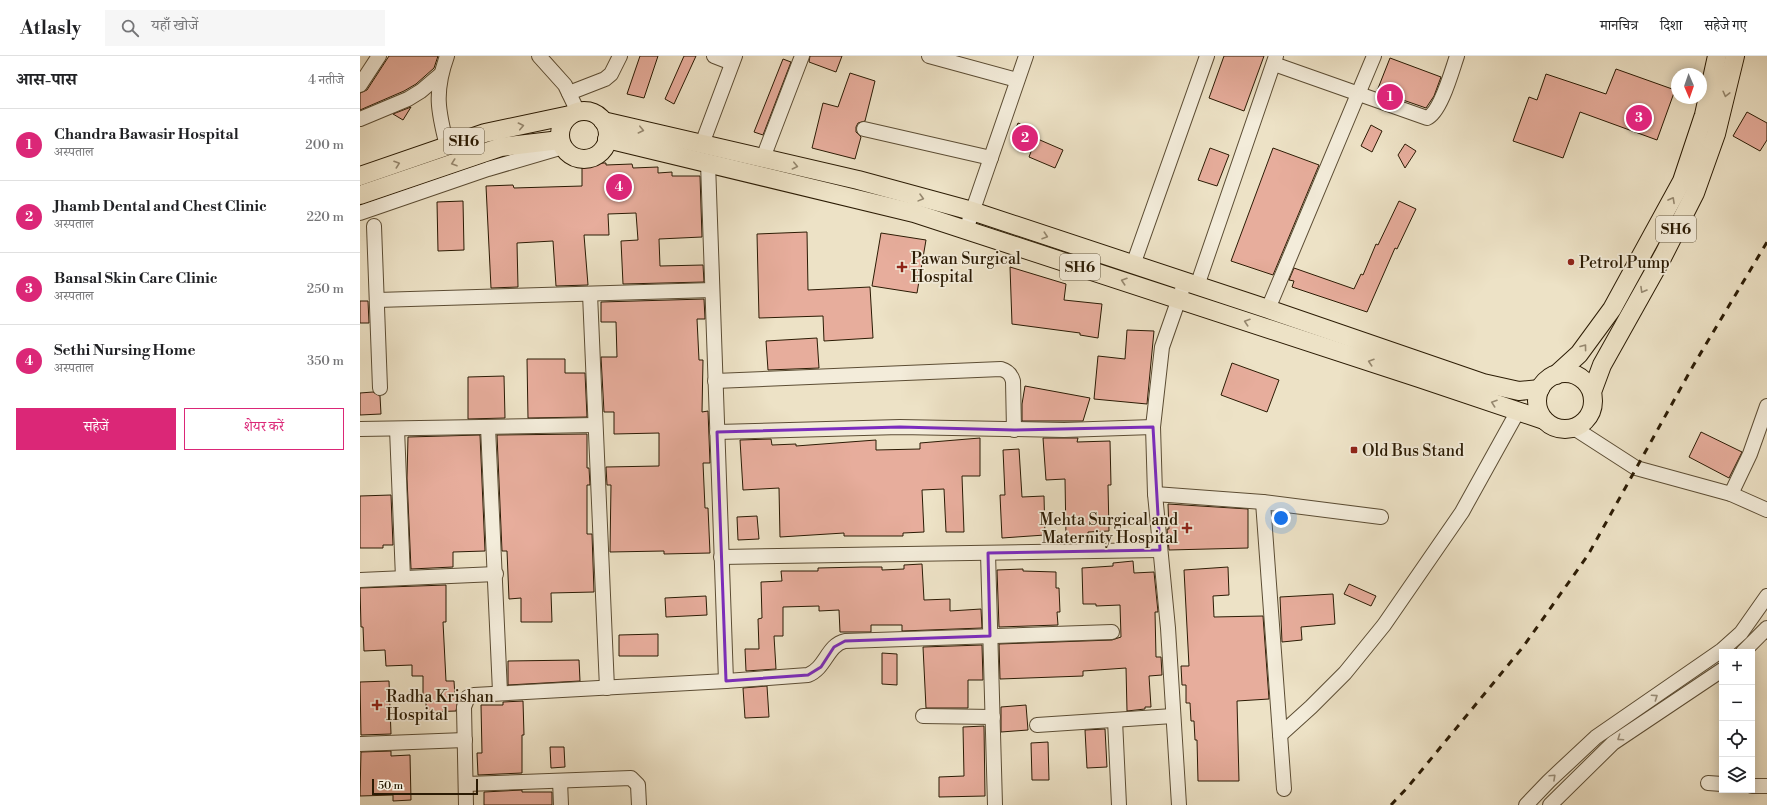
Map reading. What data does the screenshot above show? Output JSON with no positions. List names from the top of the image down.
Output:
{
  "streets": {
    "main road": ["SH6"]
  },
  "places": {
    "other": ["Petrol Pump"],
    "health": ["Pawan Surgical Hospital", "Mehta Surgical and Maternity Hospital", "Radha Krishan Hospital"],
    "transit": ["Old Bus Stand"]
  },
  "scale_bar": "50 m",
  "north": "bottom",
  "page": {
    "header": "Atlasly",
    "search": "यहाँ खोजें",
    "nav": ["मानचित्र", "दिशा", "सहेजे गए"],
    "heading": ["आस-पास", "4 नतीजे"],
    "pins": [
      "1",
      "3",
      "2",
      "4"
    ],
    "list": [
      {
        "mark": "1",
        "name": "Chandra Bawasir Hospital",
        "note": "अस्पताल",
        "value": "200 m"
      },
      {
        "mark": "2",
        "name": "Jhamb Dental and Chest Clinic",
        "note": "अस्पताल",
        "value": "220 m"
      },
      {
        "mark": "3",
        "name": "Bansal Skin Care Clinic",
        "note": "अस्पताल",
        "value": "250 m"
      },
      {
        "mark": "4",
        "name": "Sethi Nursing Home",
        "note": "अस्पताल",
        "value": "350 m"
      }
    ],
    "buttons": ["सहेजें", "शेयर करें"],
    "map_buttons": ["+", "−"],
    "scale": "50 m"
  }
}
